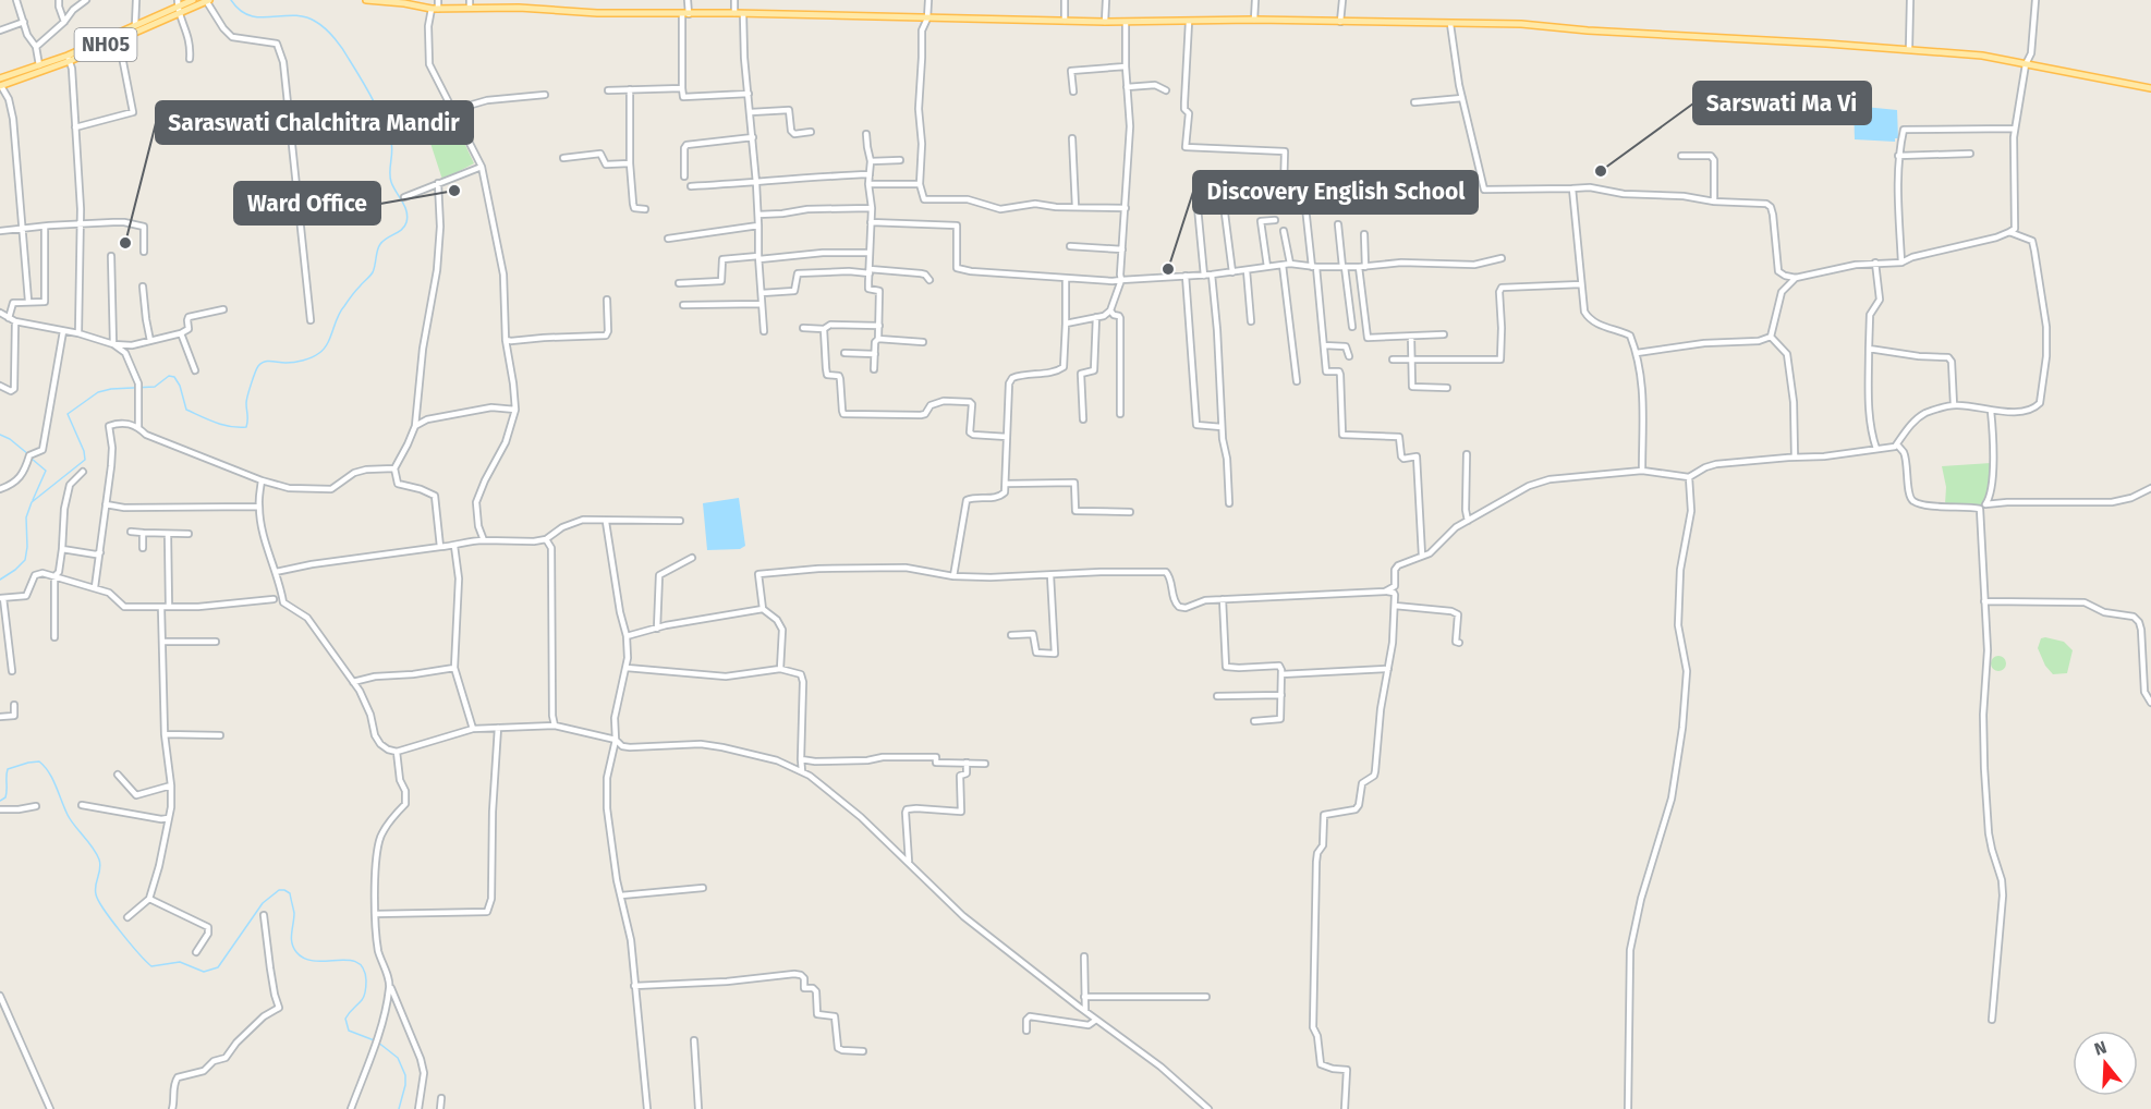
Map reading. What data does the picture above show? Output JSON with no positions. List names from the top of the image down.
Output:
{
  "streets": {
    "main road": ["NH05"]
  },
  "places": [
    "Sarswati Ma Vi",
    "Ward Office",
    "Saraswati Chalchitra Mandir",
    "Discovery English School"
  ],
  "north": "top"
}
